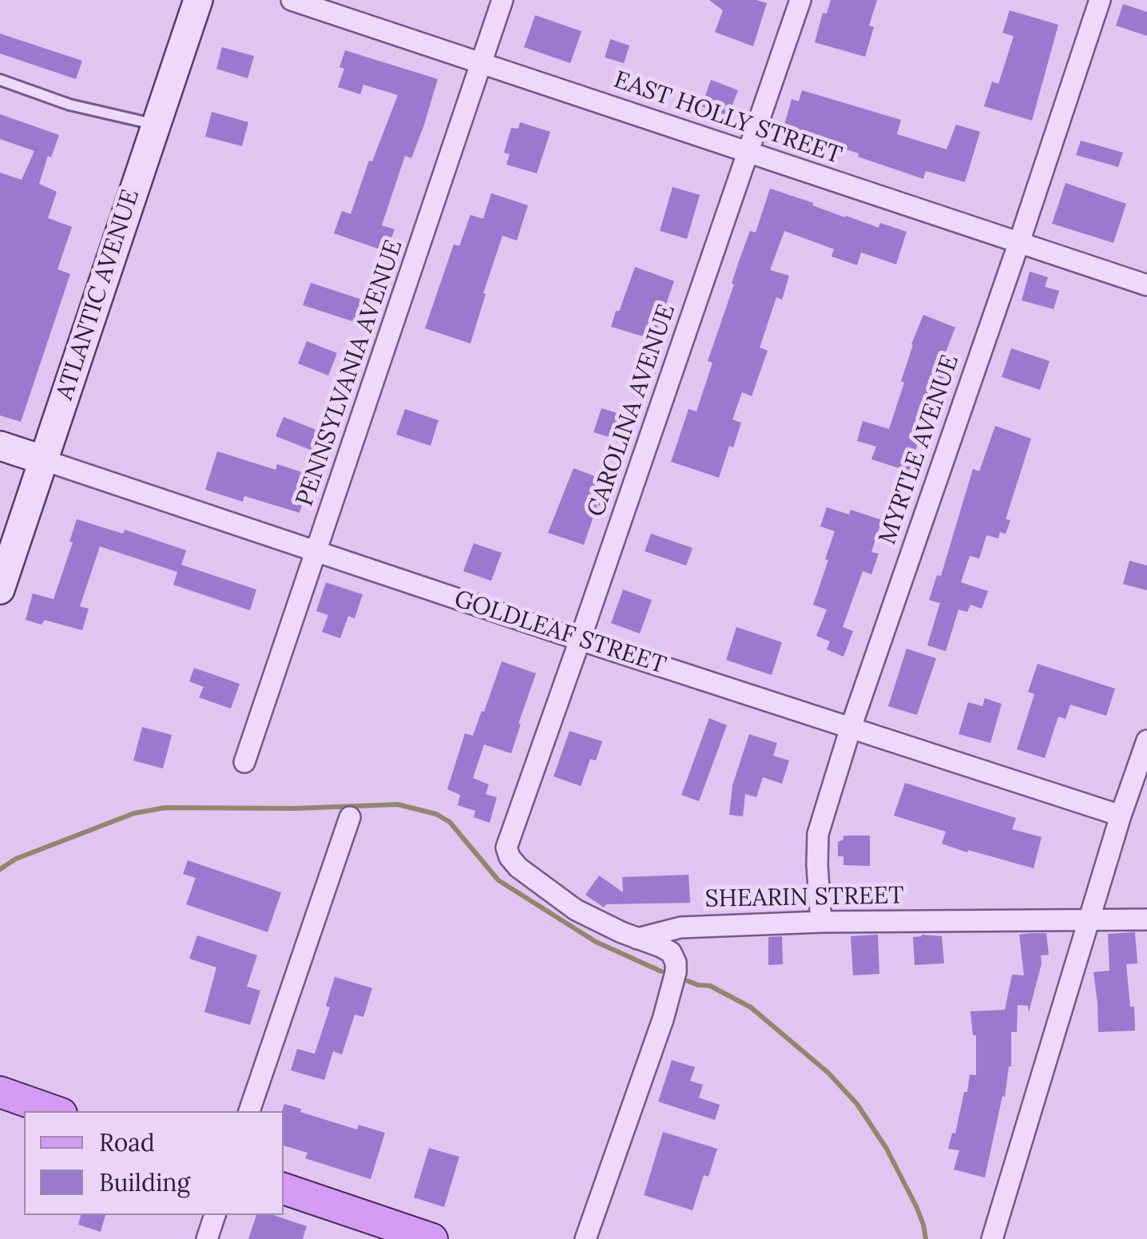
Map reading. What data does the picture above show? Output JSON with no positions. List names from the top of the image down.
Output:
{
  "streets": {
    "main road": ["ATLANTIC AVENUE", "GOLDLEAF STREET"],
    "street": [
      "EAST HOLLY STREET",
      "PENNSYLVANIA AVENUE",
      "CAROLINA AVENUE",
      "MYRTLE AVENUE",
      "SHEARIN STREET"
    ]
  },
  "crossings": [
    ["EAST HOLLY STREET", "PENNSYLVANIA AVENUE"],
    ["EAST HOLLY STREET", "CAROLINA AVENUE"],
    ["EAST HOLLY STREET", "MYRTLE AVENUE"],
    ["ATLANTIC AVENUE", "GOLDLEAF STREET"],
    ["PENNSYLVANIA AVENUE", "GOLDLEAF STREET"],
    ["CAROLINA AVENUE", "GOLDLEAF STREET"],
    ["CAROLINA AVENUE", "SHEARIN STREET"],
    ["MYRTLE AVENUE", "GOLDLEAF STREET"],
    ["MYRTLE AVENUE", "SHEARIN STREET"]
  ],
  "legend": ["Road", "Building"]
}
